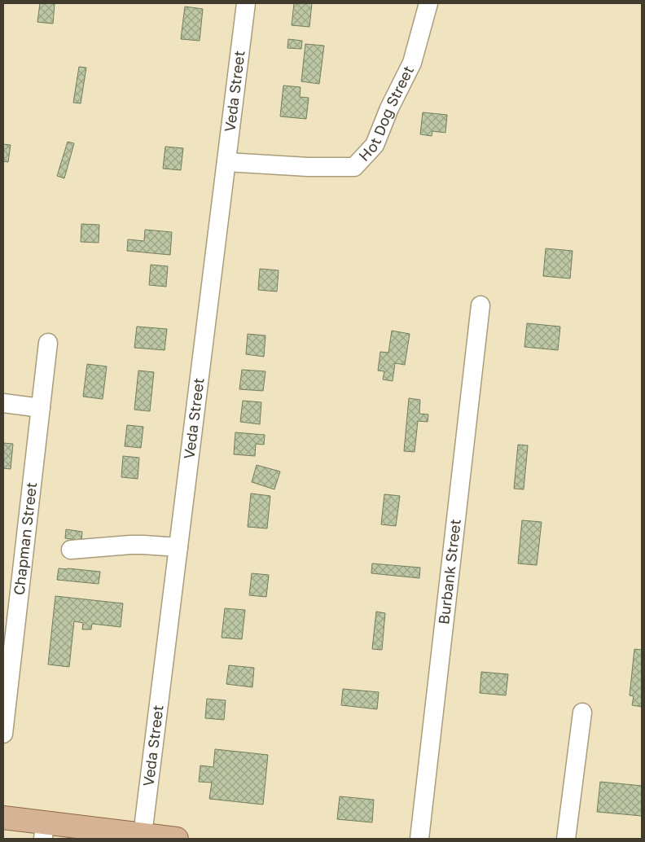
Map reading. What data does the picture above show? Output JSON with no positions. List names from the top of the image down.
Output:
{
  "streets": {
    "street": [
      "Veda Street",
      "Hot Dog Street",
      "Chapman Street",
      "Burbank Street"
    ]
  },
  "crossings": [
    ["Veda Street", "Hot Dog Street"]
  ]
}
